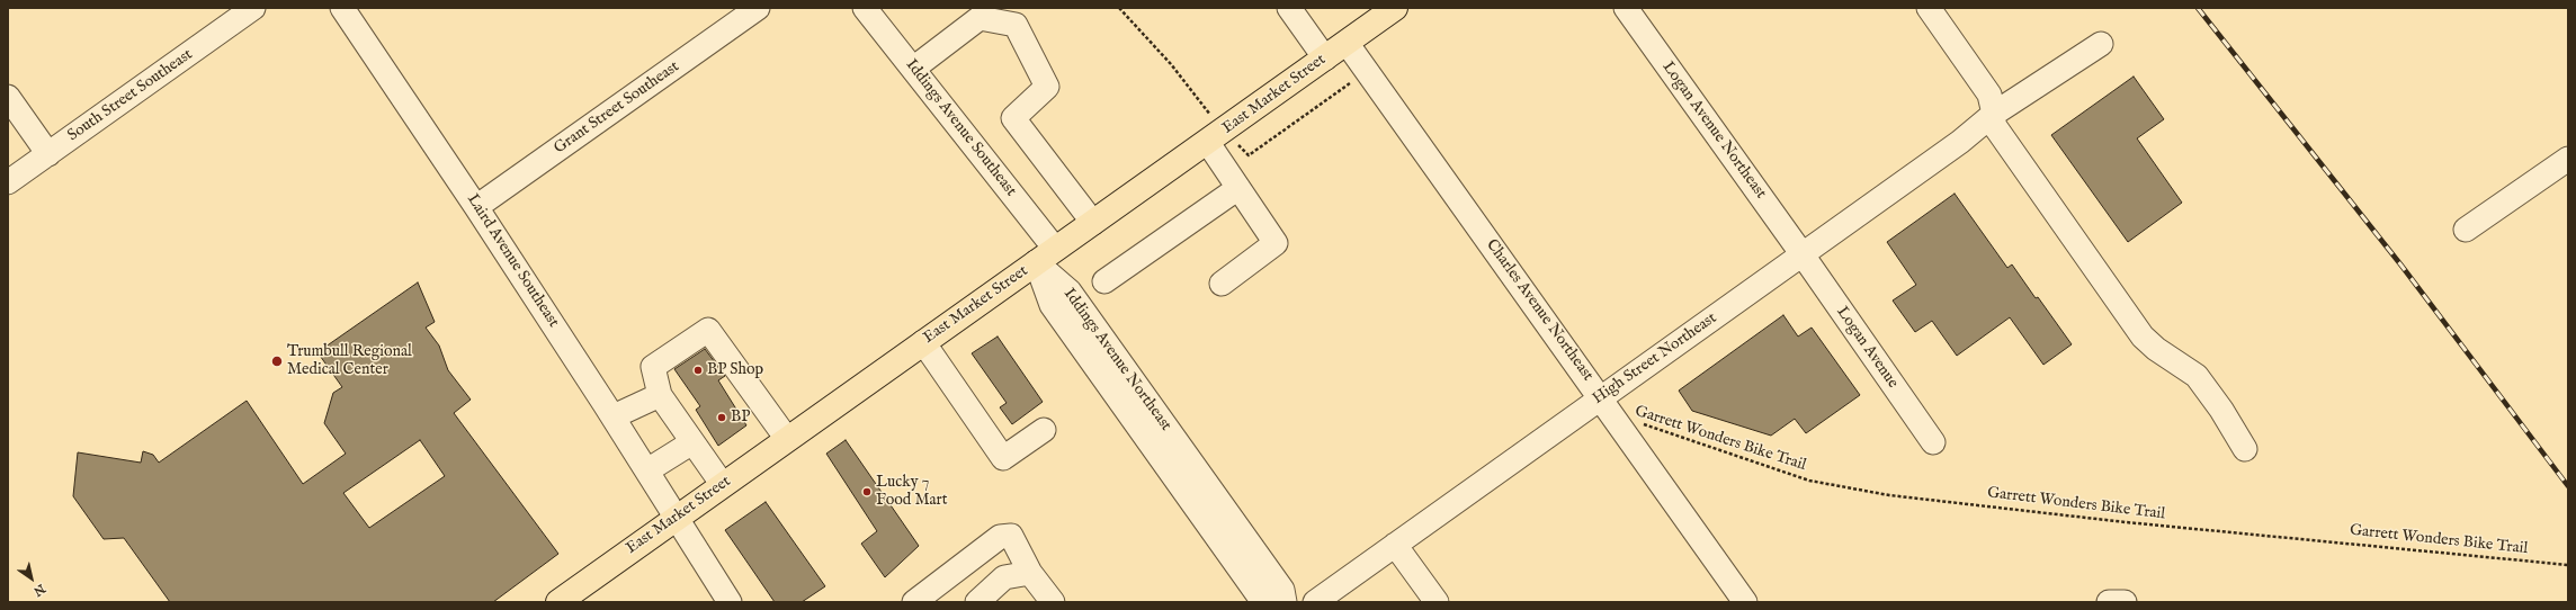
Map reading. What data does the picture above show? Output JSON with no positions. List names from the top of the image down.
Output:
{
  "streets": {
    "main road": ["East Market Street"],
    "street": [
      "South Street Southeast",
      "Grant Street Southeast",
      "Iddings Avenue Southeast",
      "Logan Avenue Northeast",
      "Laird Avenue Southeast",
      "Charles Avenue Northeast",
      "Logan Avenue",
      "High Street Northeast",
      "Iddings Avenue Northeast"
    ],
    "path": ["Garrett Wonders Bike Trail"]
  },
  "crossings": [
    ["East Market Street", "Iddings Avenue Southeast"],
    ["East Market Street", "Laird Avenue Southeast"],
    ["East Market Street", "Charles Avenue Northeast"],
    ["East Market Street", "Iddings Avenue Northeast"],
    ["Grant Street Southeast", "Laird Avenue Southeast"],
    ["Iddings Avenue Southeast", "Iddings Avenue Northeast"],
    ["Logan Avenue Northeast", "Logan Avenue"],
    ["Logan Avenue Northeast", "High Street Northeast"],
    ["Charles Avenue Northeast", "High Street Northeast"],
    ["Charles Avenue Northeast", "Garrett Wonders Bike Trail"],
    ["Logan Avenue", "High Street Northeast"],
    ["High Street Northeast", "Garrett Wonders Bike Trail"]
  ],
  "places": [
    "Trumbull Regional Medical Center",
    "BP Shop",
    "BP",
    "Lucky 7 Food Mart"
  ],
  "north": "bottom right"
}
